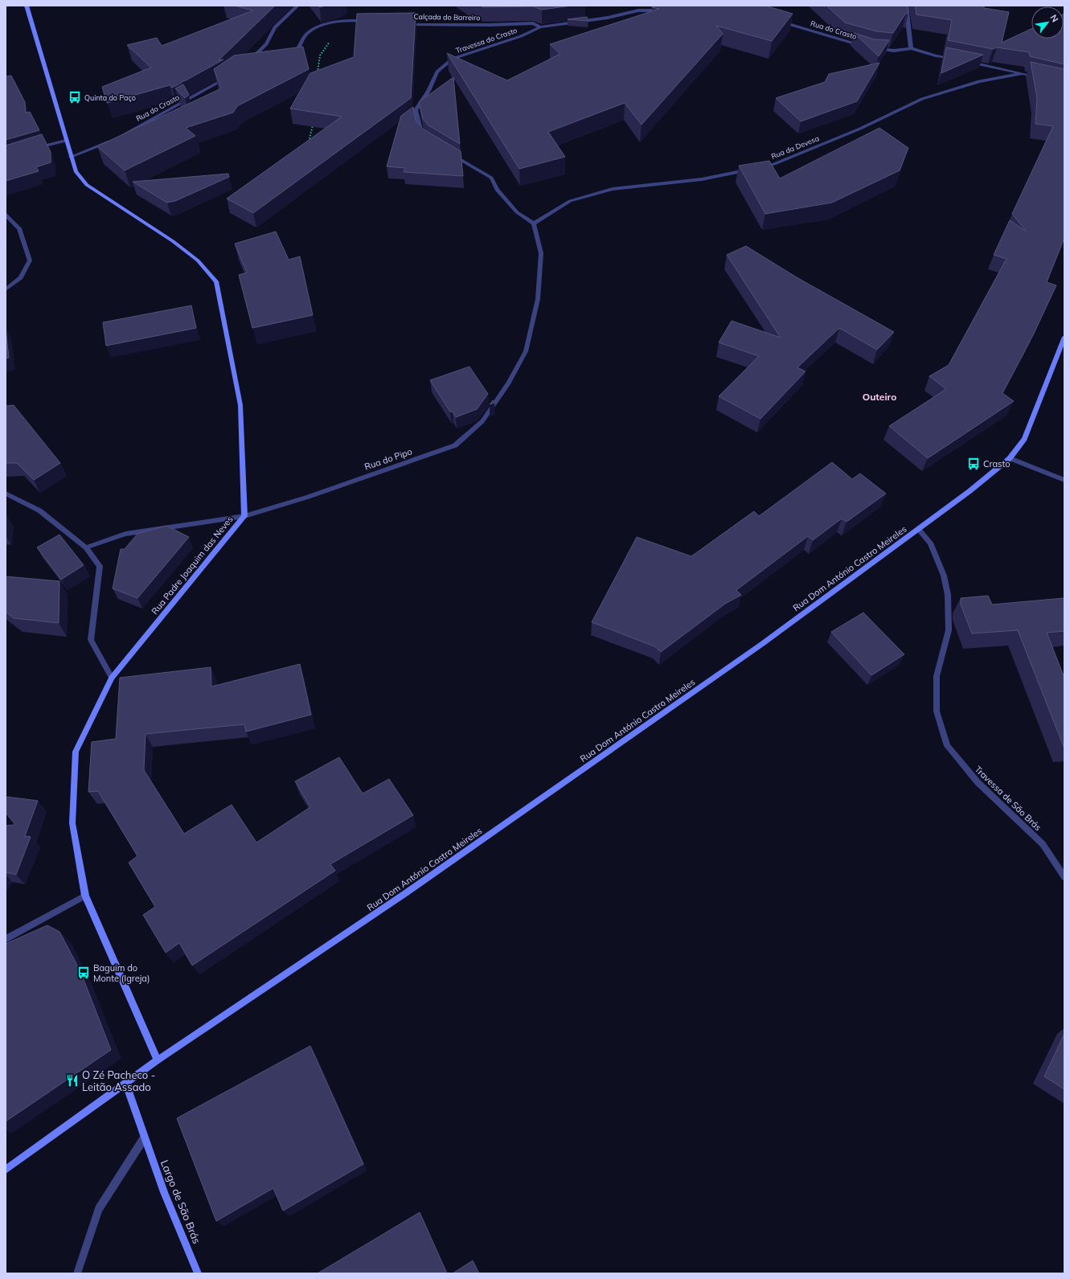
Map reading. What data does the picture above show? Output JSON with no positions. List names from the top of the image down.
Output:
{
  "streets": {
    "street": [
      "Calçada do Barreiro",
      "Rua do Crasto",
      "Travessa do Crasto",
      "Rua da Devesa",
      "Rua do Pipo",
      "Rua Padre Joaquim das Neves",
      "Rua Dom António Castro Meireles",
      "Travessa de São Brás",
      "Largo de São Brás"
    ]
  },
  "crossings": [
    ["Calçada do Barreiro", "Travessa do Crasto"],
    ["Rua do Pipo", "Rua Padre Joaquim das Neves"],
    ["Rua Padre Joaquim das Neves", "Rua Dom António Castro Meireles"],
    ["Rua Dom António Castro Meireles", "Travessa de São Brás"],
    ["Rua Dom António Castro Meireles", "Largo de São Brás"]
  ],
  "districts": ["Outeiro"],
  "places": {
    "bus stop": ["Quinta do Paço", "Crasto", "Baguim do Monte (Igreja)"],
    "restaurant": ["O Zé Pacheco - Leitão Assado"]
  },
  "north": "top right"
}
